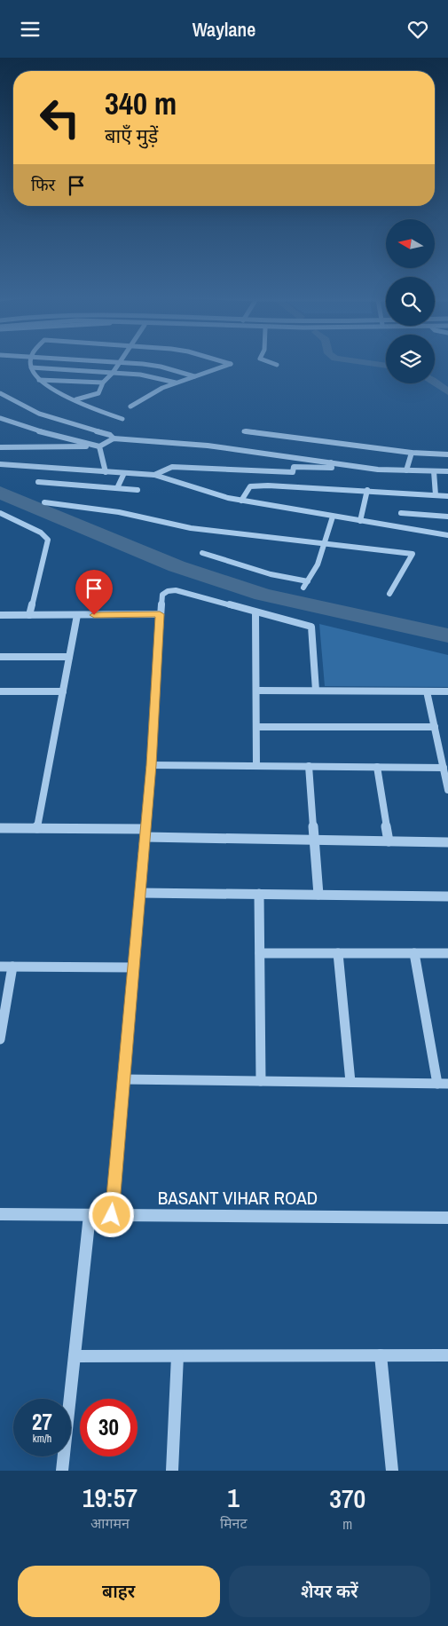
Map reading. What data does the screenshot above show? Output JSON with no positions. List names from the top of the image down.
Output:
{
  "streets": {
    "street": ["BASANT VIHAR ROAD"]
  },
  "north": "left",
  "page": {
    "header": "Waylane",
    "turn": ["340 m", "बाएँ मुड़ें"],
    "then": "फिर",
    "speed": "27 km/h",
    "limit": "30",
    "eta": [
      "19:57",
      "आगमन",
      "1",
      "मिनट",
      "370",
      "m"
    ],
    "buttons": ["बाहर", "शेयर करें"]
  }
}
